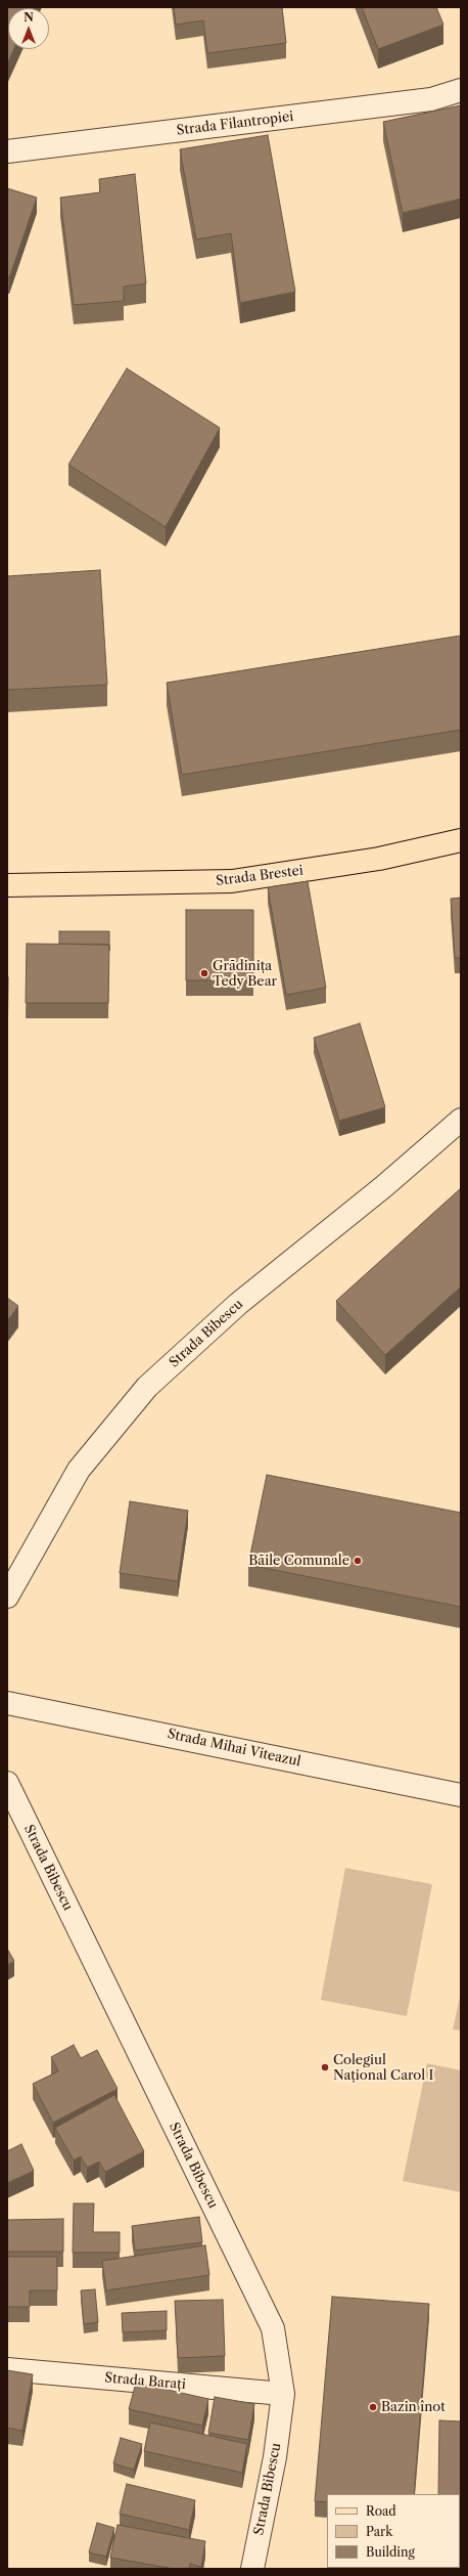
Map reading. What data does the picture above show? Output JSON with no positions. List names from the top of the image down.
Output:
{
  "streets": {
    "main road": ["Strada Brestei"],
    "street": [
      "Strada Filantropiei",
      "Strada Bibescu",
      "Strada Mihai Viteazul",
      "Strada Barați"
    ]
  },
  "crossings": [
    ["Strada Bibescu", "Strada Barați"]
  ],
  "places": [
    "Grădinița Tedy Bear",
    "Băile Comunale",
    "Colegiul Național Carol I",
    "Bazin înot"
  ],
  "legend": ["Road", "Park", "Building"],
  "north": "top"
}
